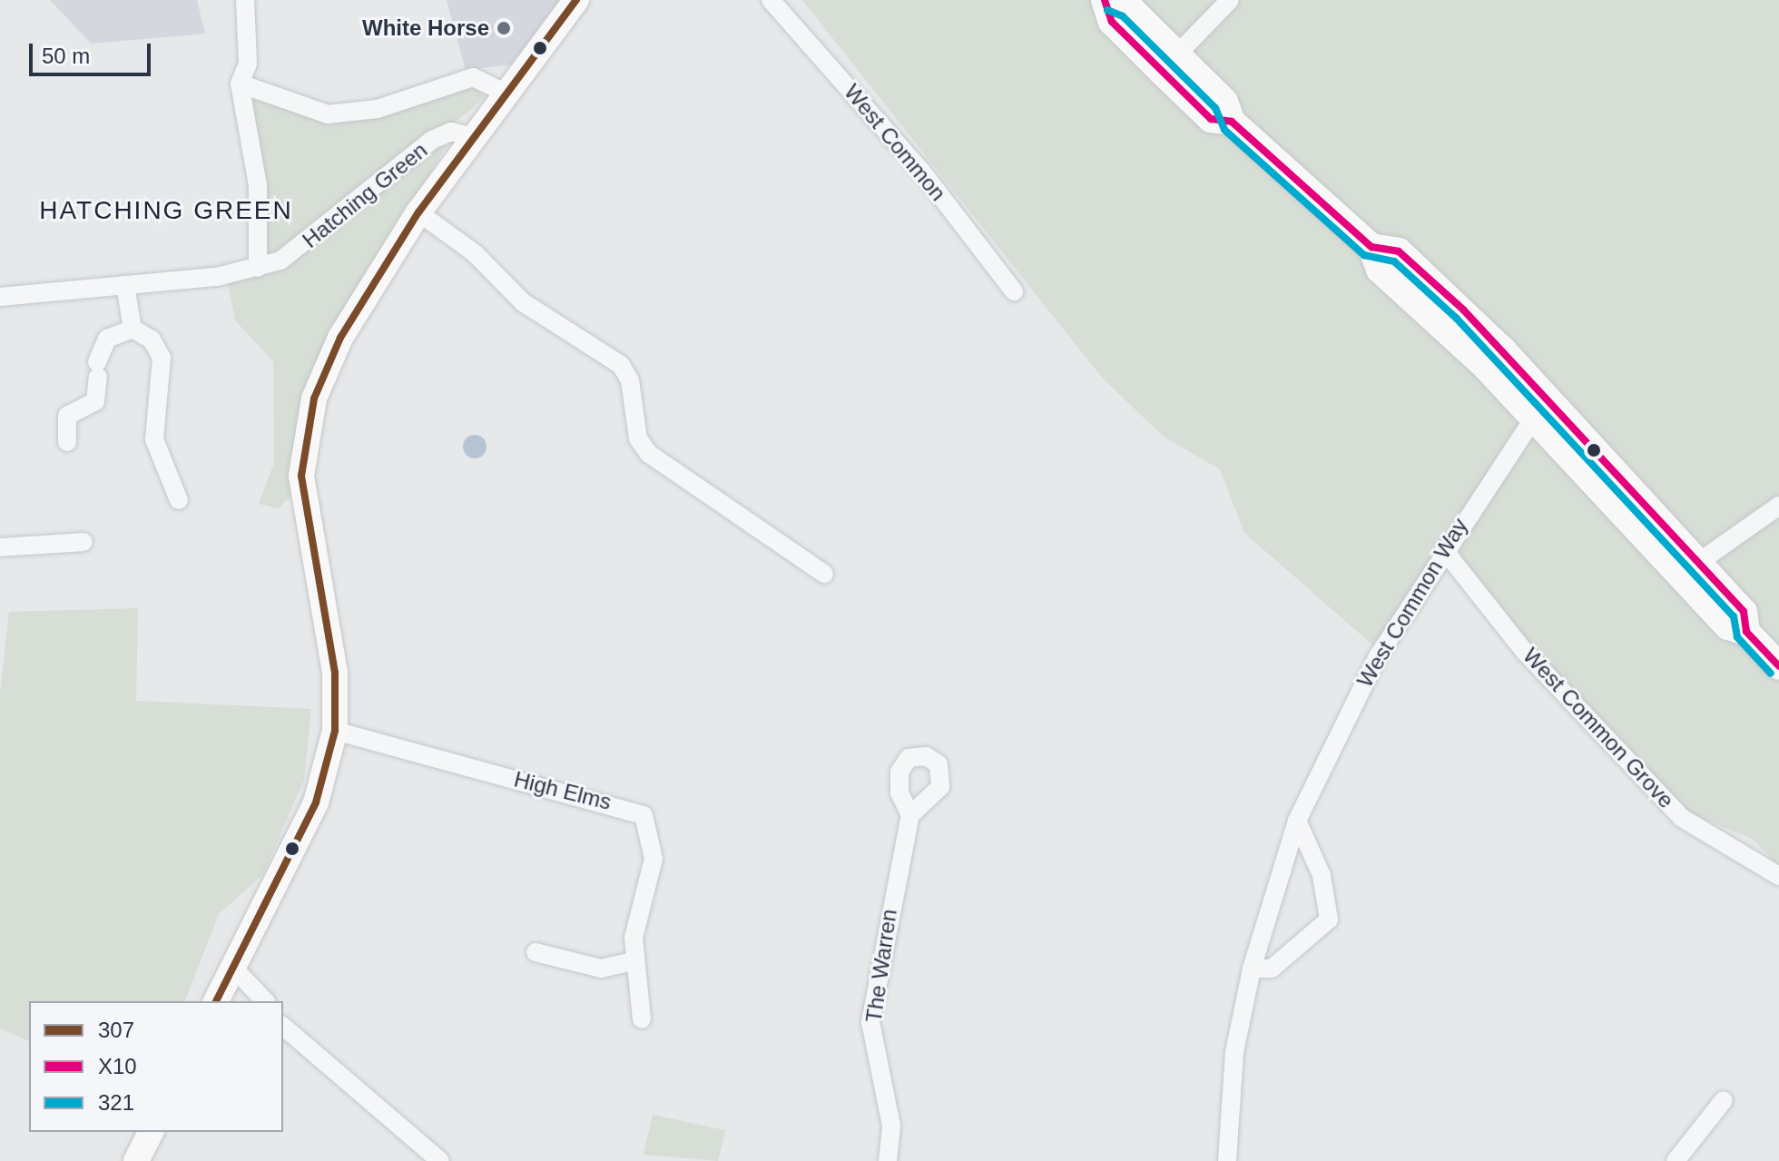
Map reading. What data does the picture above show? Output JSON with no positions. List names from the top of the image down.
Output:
{
  "streets": {
    "street": [
      "West Common",
      "Hatching Green",
      "West Common Way",
      "West Common Grove",
      "High Elms",
      "The Warren"
    ]
  },
  "crossings": [
    ["West Common Way", "West Common Grove"]
  ],
  "districts": ["HATCHING GREEN"],
  "places": ["White Horse"],
  "lines": ["transit line 307", "transit line X10", "transit line 321"],
  "legend": ["307", "X10", "321"],
  "scale_bar": "50 m"
}
